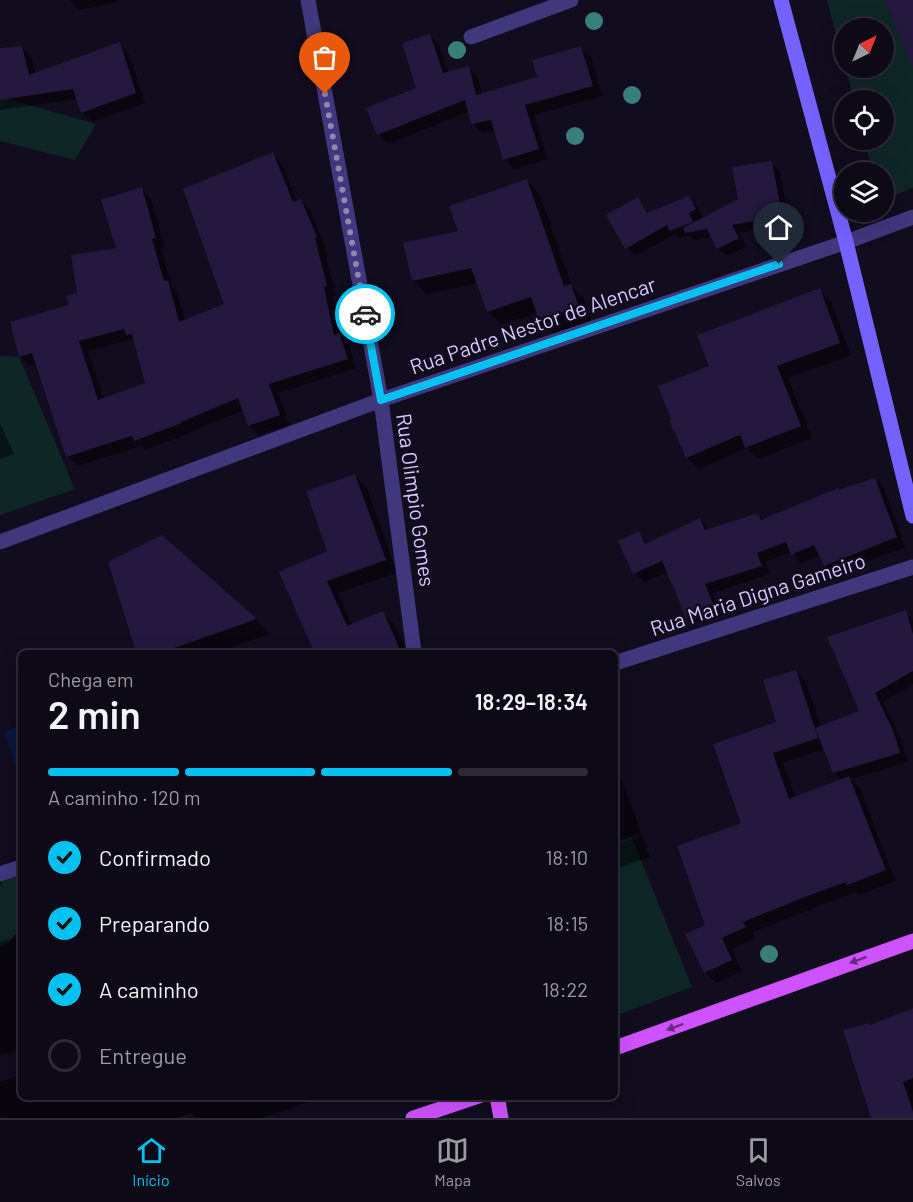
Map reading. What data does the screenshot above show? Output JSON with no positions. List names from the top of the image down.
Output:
{
  "streets": {
    "street": ["Rua Padre Nestor de Alencar", "Rua Olimpio Gomes", "Rua Maria Digna Gameiro"]
  },
  "crossings": [
    ["Rua Padre Nestor de Alencar", "Rua Olimpio Gomes"]
  ],
  "north": "top right",
  "page": {
    "heading": ["2 min", "Chega em", "18:29–18:34"],
    "bar": "A caminho · 120 m",
    "list": [
      ["Confirmado", "18:10"],
      ["Preparando", "18:15"],
      ["A caminho", "18:22"],
      "Entregue"
    ],
    "tabs": ["Início", "Mapa", "Salvos"]
  }
}
